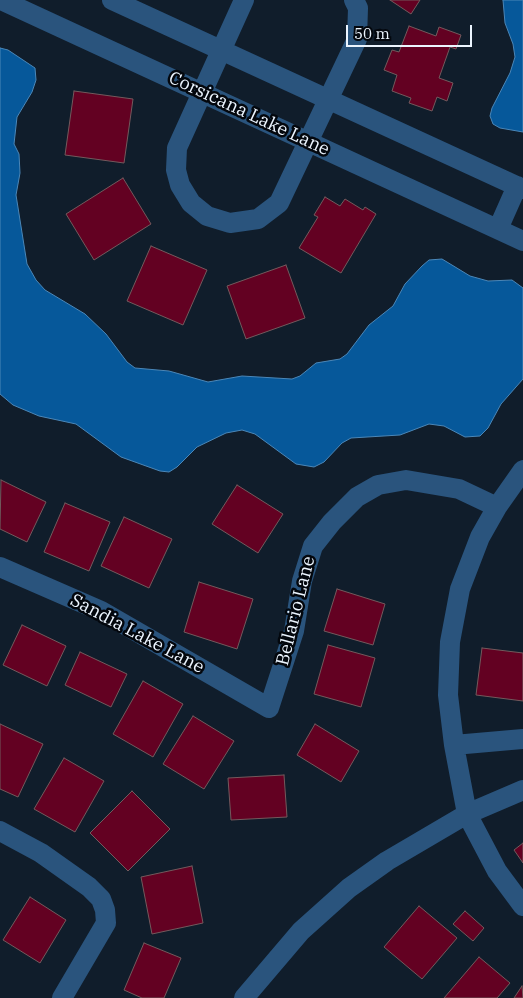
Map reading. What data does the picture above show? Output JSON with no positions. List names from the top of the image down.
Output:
{
  "streets": {
    "street": ["Corsicana Lake Lane", "Bellario Lane", "Sandia Lake Lane"]
  },
  "crossings": [
    ["Bellario Lane", "Sandia Lake Lane"]
  ],
  "scale_bar": "50 m"
}
